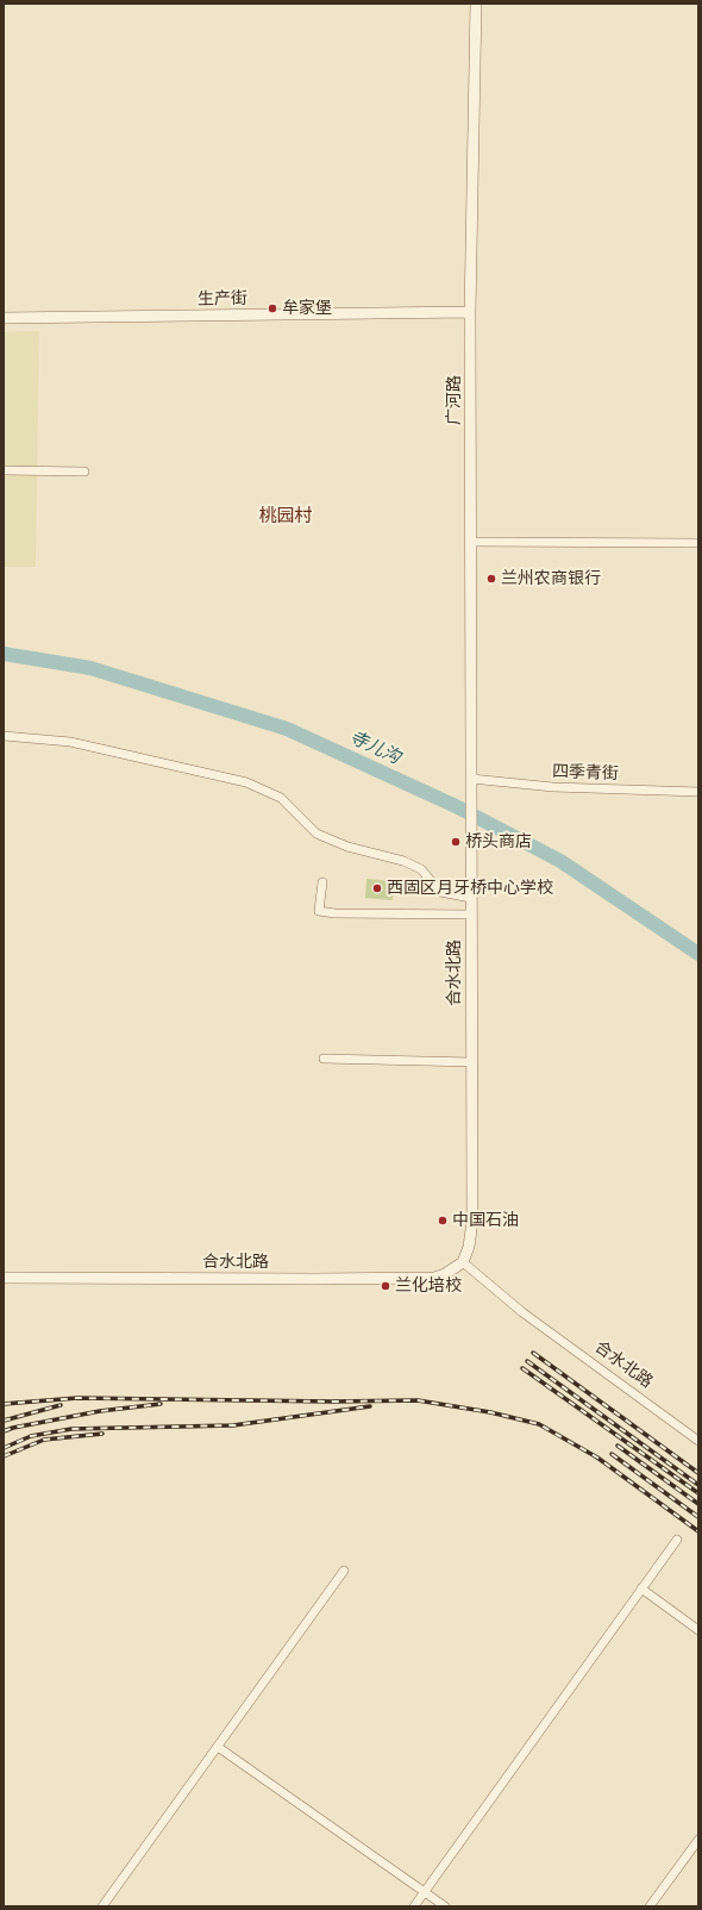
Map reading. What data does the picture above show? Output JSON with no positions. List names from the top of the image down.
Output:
{
  "streets": {
    "street": [
      "生产街",
      "广河路",
      "四季青街",
      "合水北路"
    ]
  },
  "crossings": [
    ["生产街", "广河路"],
    ["广河路", "四季青街"],
    ["广河路", "合水北路"]
  ],
  "districts": ["桃园村"],
  "water": ["寺儿沟"],
  "places": [
    "牟家堡",
    "兰州农商银行",
    "桥头商店",
    "西固区月牙桥中心学校",
    "中国石油",
    "兰化培校"
  ]
}
